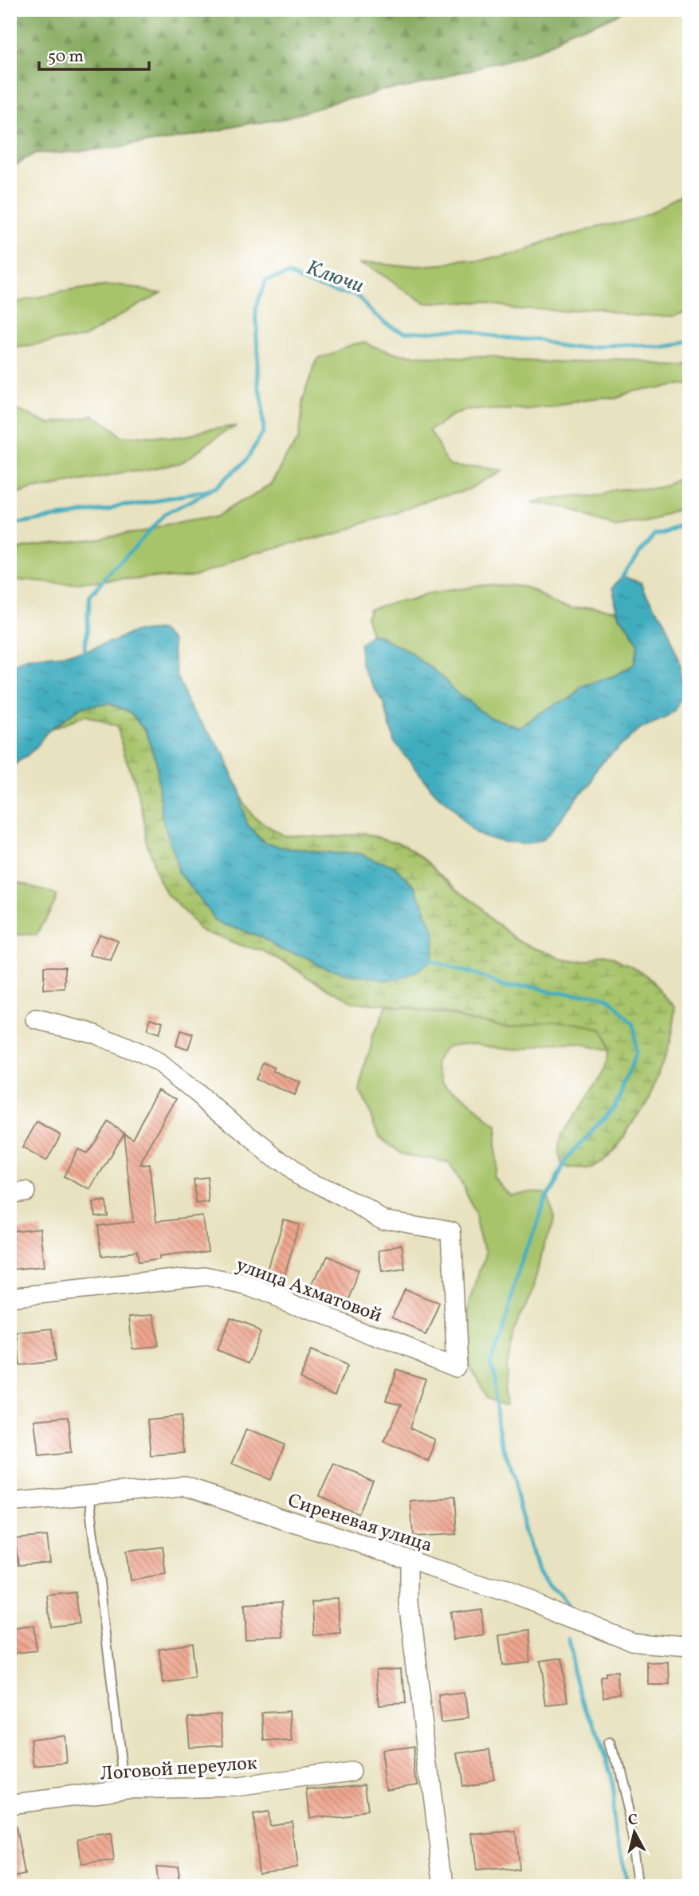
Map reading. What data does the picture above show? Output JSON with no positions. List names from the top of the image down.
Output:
{
  "streets": {
    "street": ["улица Ахматовой", "Сиреневая улица", "Логовой переулок"]
  },
  "water": ["Ключи"],
  "scale_bar": "50 m",
  "north": "top"
}
